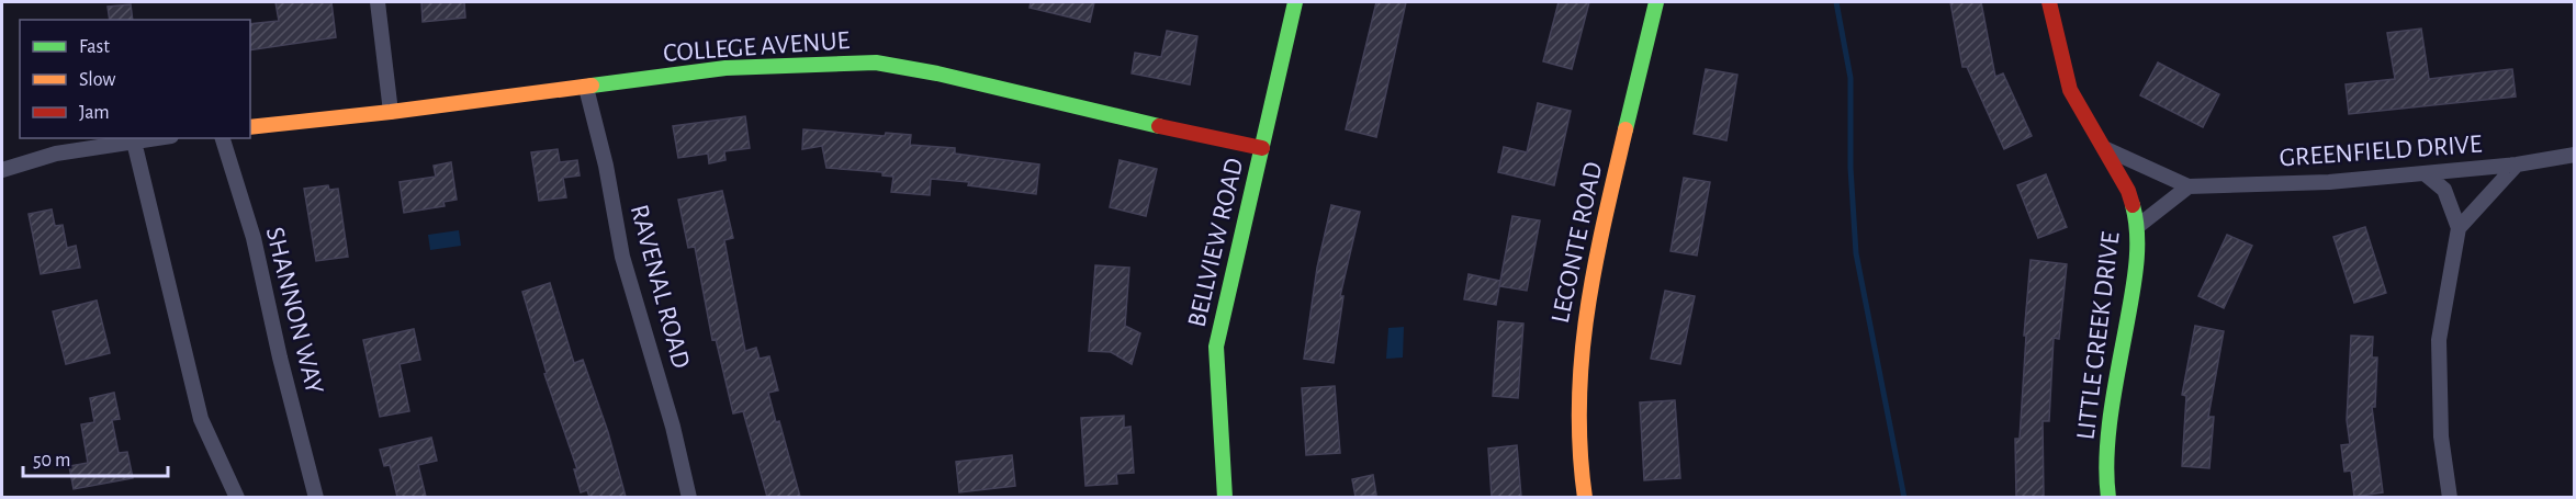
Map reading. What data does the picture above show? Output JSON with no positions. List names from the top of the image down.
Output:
{
  "streets": {
    "street": [
      "COLLEGE AVENUE",
      "GREENFIELD DRIVE",
      "BELLVIEW ROAD",
      "LECONTE ROAD",
      "RAVENAL ROAD",
      "SHANNON WAY",
      "LITTLE CREEK DRIVE"
    ]
  },
  "crossings": [
    ["COLLEGE AVENUE", "BELLVIEW ROAD"],
    ["COLLEGE AVENUE", "RAVENAL ROAD"],
    ["GREENFIELD DRIVE", "LITTLE CREEK DRIVE"]
  ],
  "legend": ["Fast", "Slow", "Jam"],
  "scale_bar": "50 m"
}
